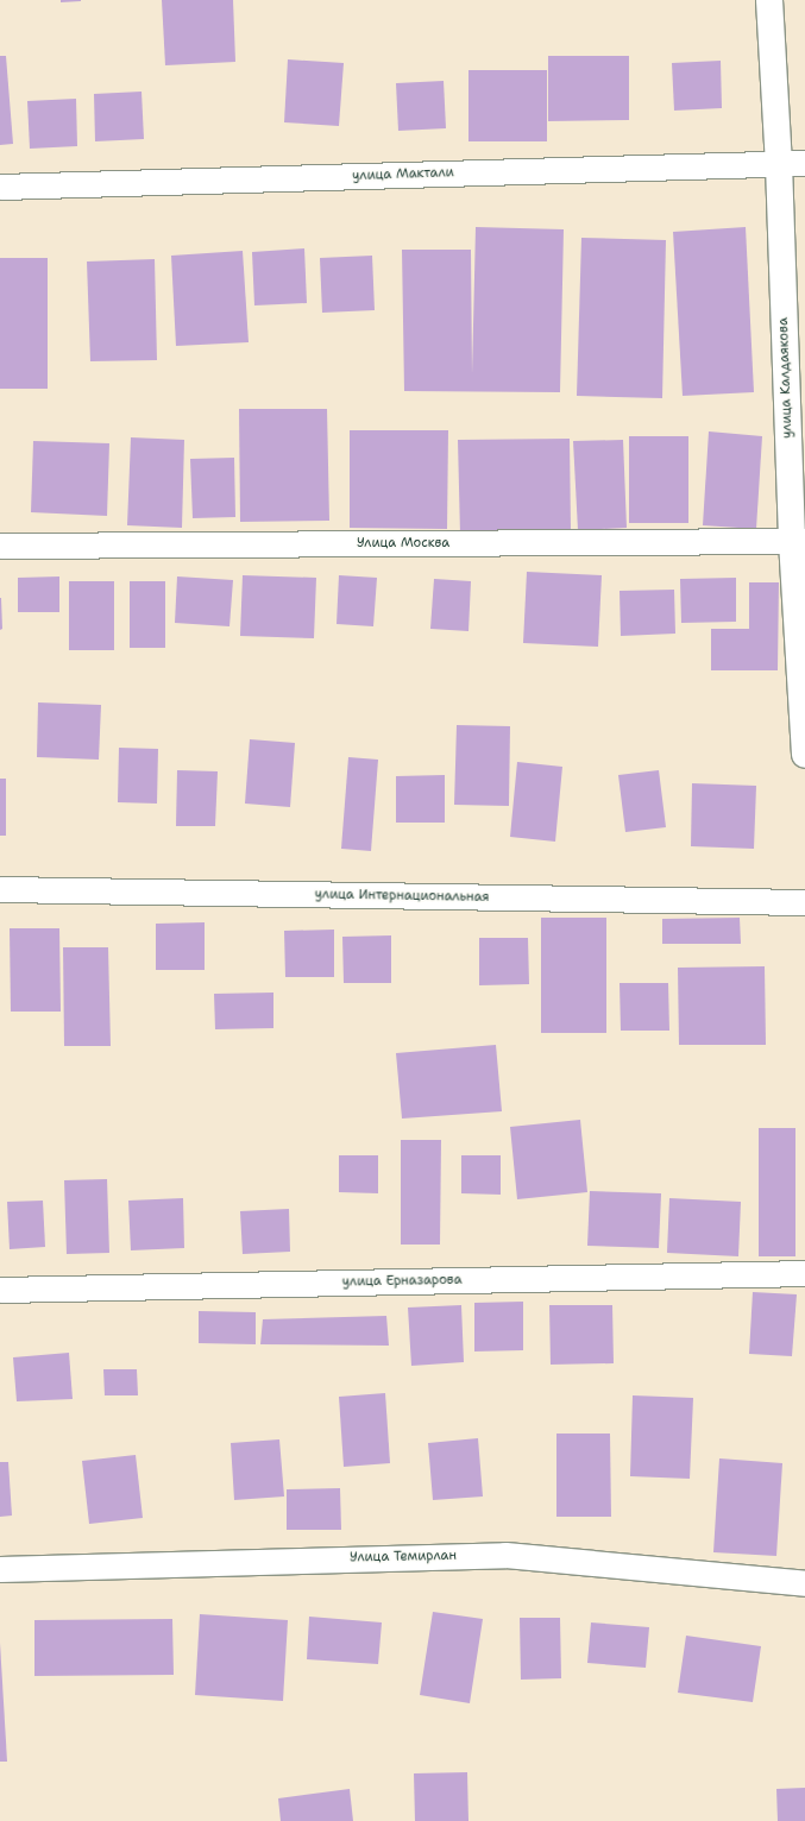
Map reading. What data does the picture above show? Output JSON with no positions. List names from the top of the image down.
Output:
{
  "streets": {
    "street": [
      "улица Мактали",
      "улица Калдаякова",
      "Улица Москва",
      "улица Интернациональная",
      "улица Ерназарова",
      "Улица Темирлан"
    ]
  },
  "crossings": [
    ["улица Мактали", "улица Калдаякова"],
    ["улица Калдаякова", "Улица Москва"]
  ]
}
